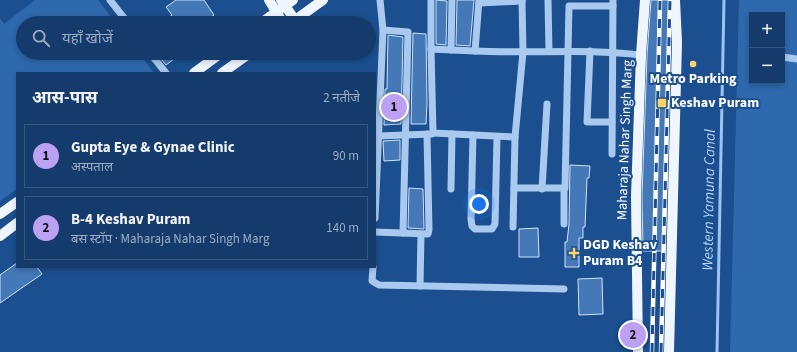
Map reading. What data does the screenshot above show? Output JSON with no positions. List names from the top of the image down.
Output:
{
  "streets": {
    "main road": ["Maharaja Nahar Singh Marg"]
  },
  "water": ["Western Yamuna Canal"],
  "places": {
    "other": ["Metro Parking"],
    "transit": ["Keshav Puram"],
    "health": ["DGD Keshav Puram B4"]
  },
  "page": {
    "map_buttons": ["+", "−"],
    "search": "यहाँ खोजें",
    "heading": ["आस-पास", "2 नतीजे"],
    "pins": ["1", "2"],
    "list": [
      {
        "mark": "1",
        "name": "Gupta Eye & Gynae Clinic",
        "note": "अस्पताल",
        "value": "90 m"
      },
      {
        "mark": "2",
        "name": "B-4 Keshav Puram",
        "note": "बस स्टॉप · Maharaja Nahar Singh Marg",
        "value": "140 m"
      }
    ]
  }
}
